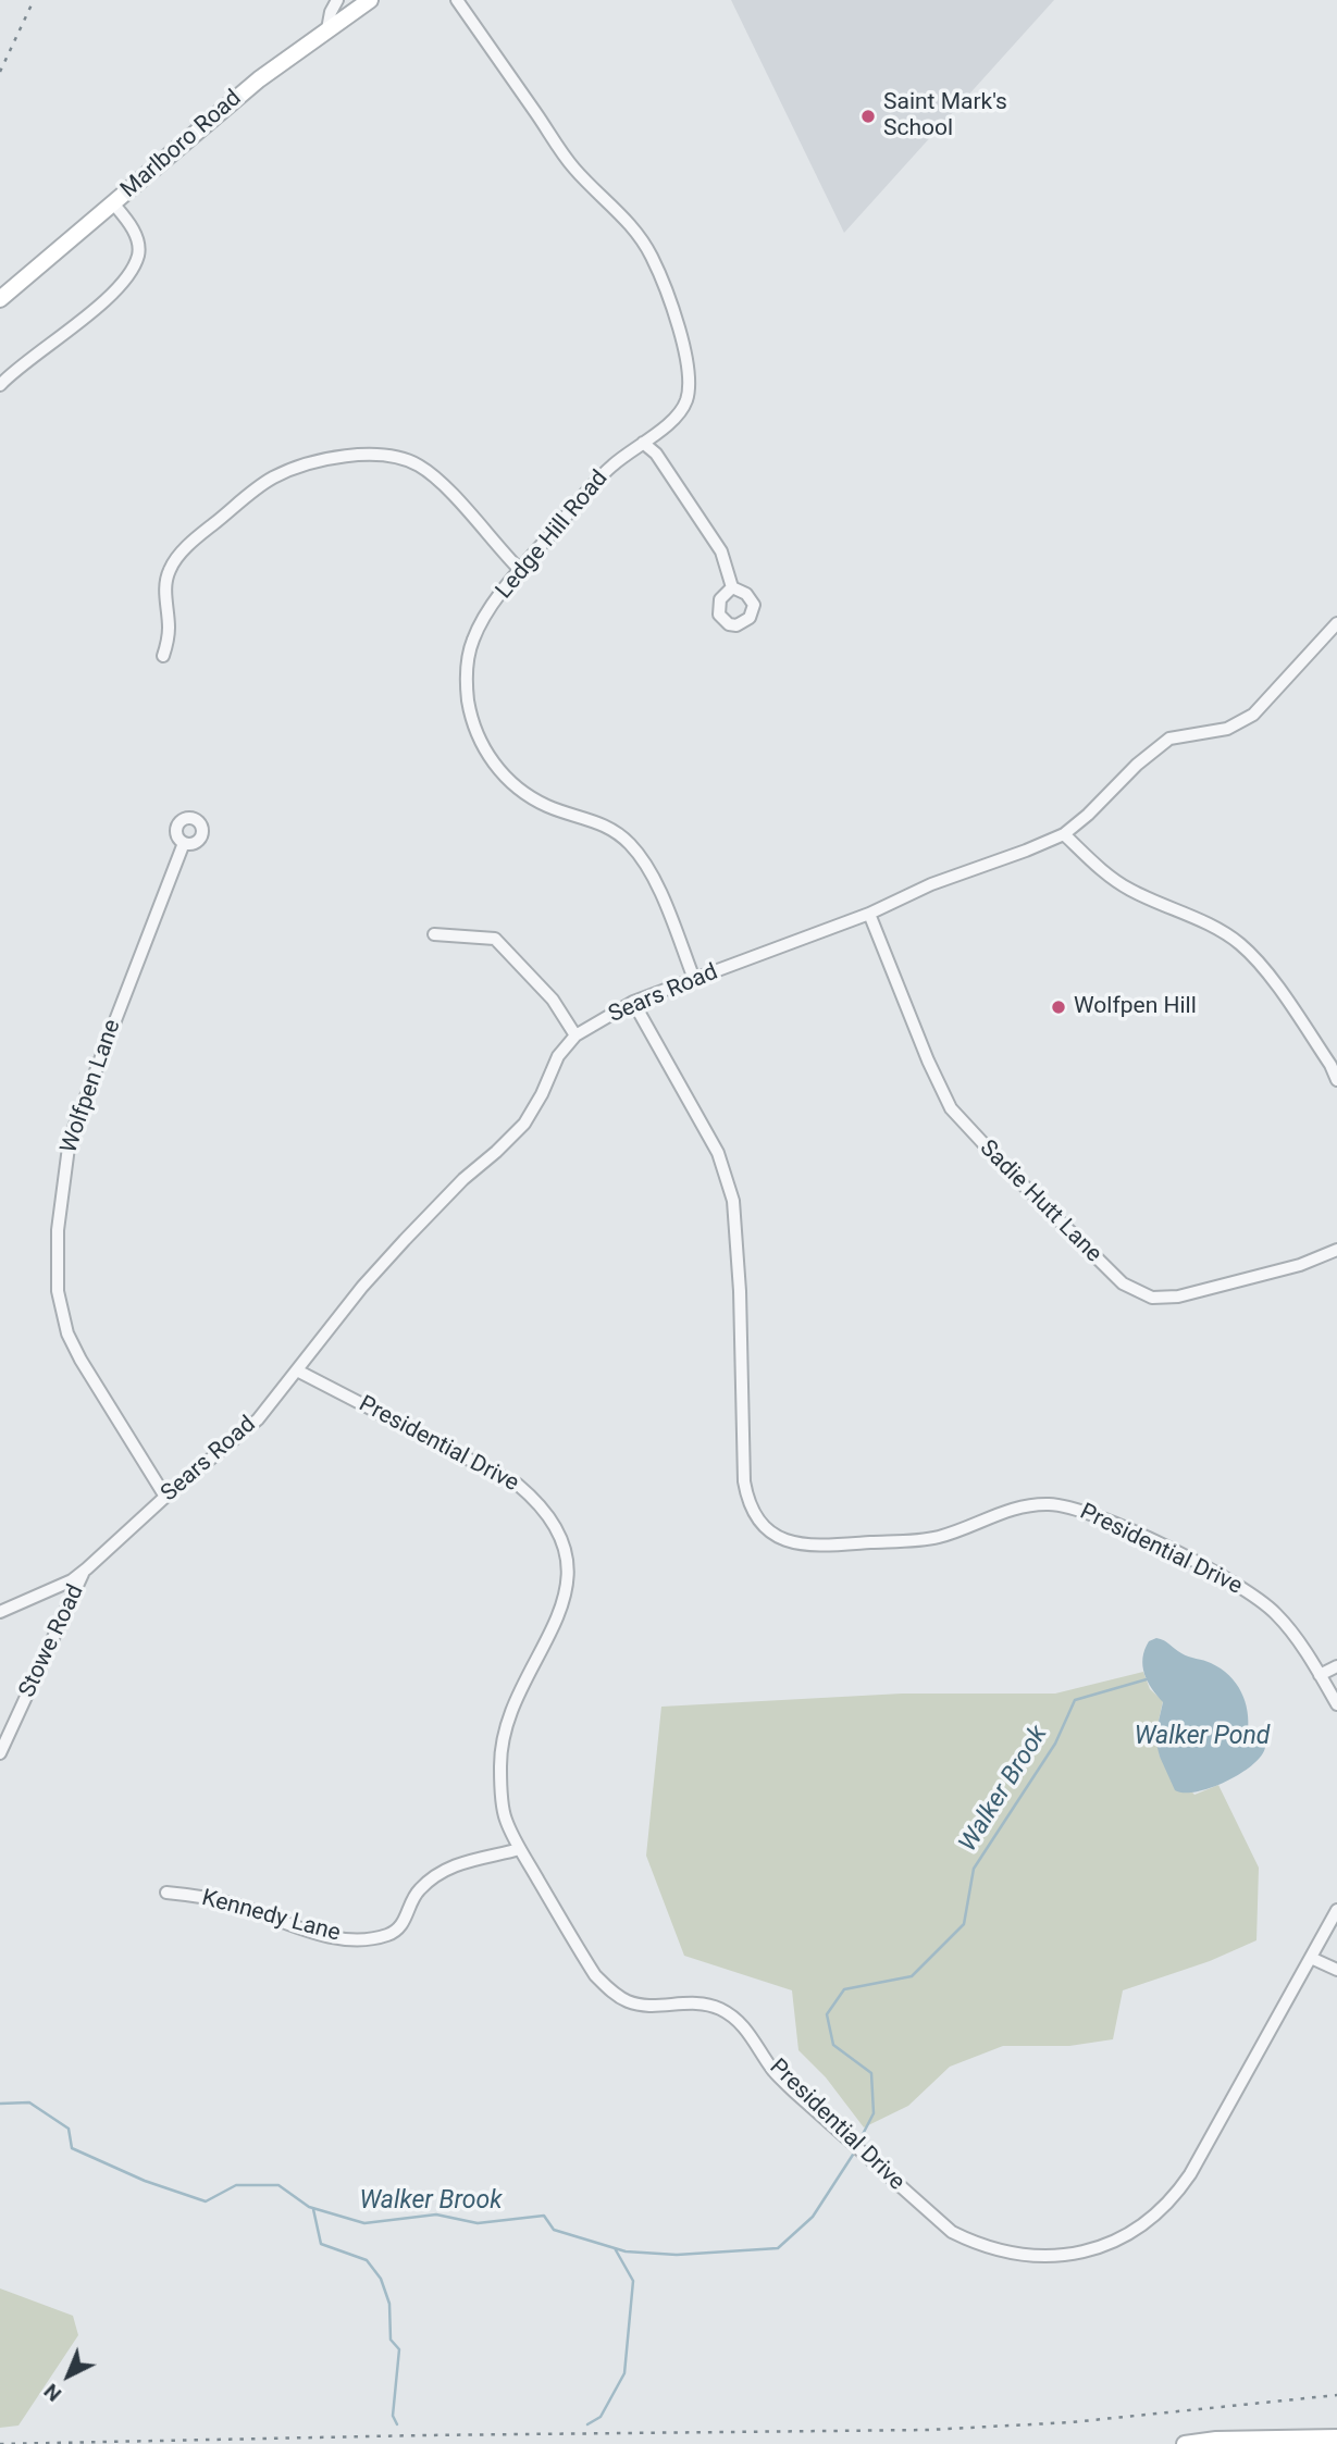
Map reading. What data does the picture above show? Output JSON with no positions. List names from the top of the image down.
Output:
{
  "streets": {
    "main road": ["Marlboro Road"],
    "street": [
      "Ledge Hill Road",
      "Sears Road",
      "Wolfpen Lane",
      "Sadie Hutt Lane",
      "Presidential Drive",
      "Stowe Road",
      "Kennedy Lane"
    ]
  },
  "crossings": [
    ["Ledge Hill Road", "Sears Road"],
    ["Sears Road", "Wolfpen Lane"],
    ["Sears Road", "Sadie Hutt Lane"],
    ["Sears Road", "Presidential Drive"],
    ["Sears Road", "Stowe Road"],
    ["Presidential Drive", "Kennedy Lane"]
  ],
  "water": ["Walker Pond", "Walker Brook"],
  "places": ["Saint Mark's School", "Wolfpen Hill"],
  "north": "bottom left"
}
